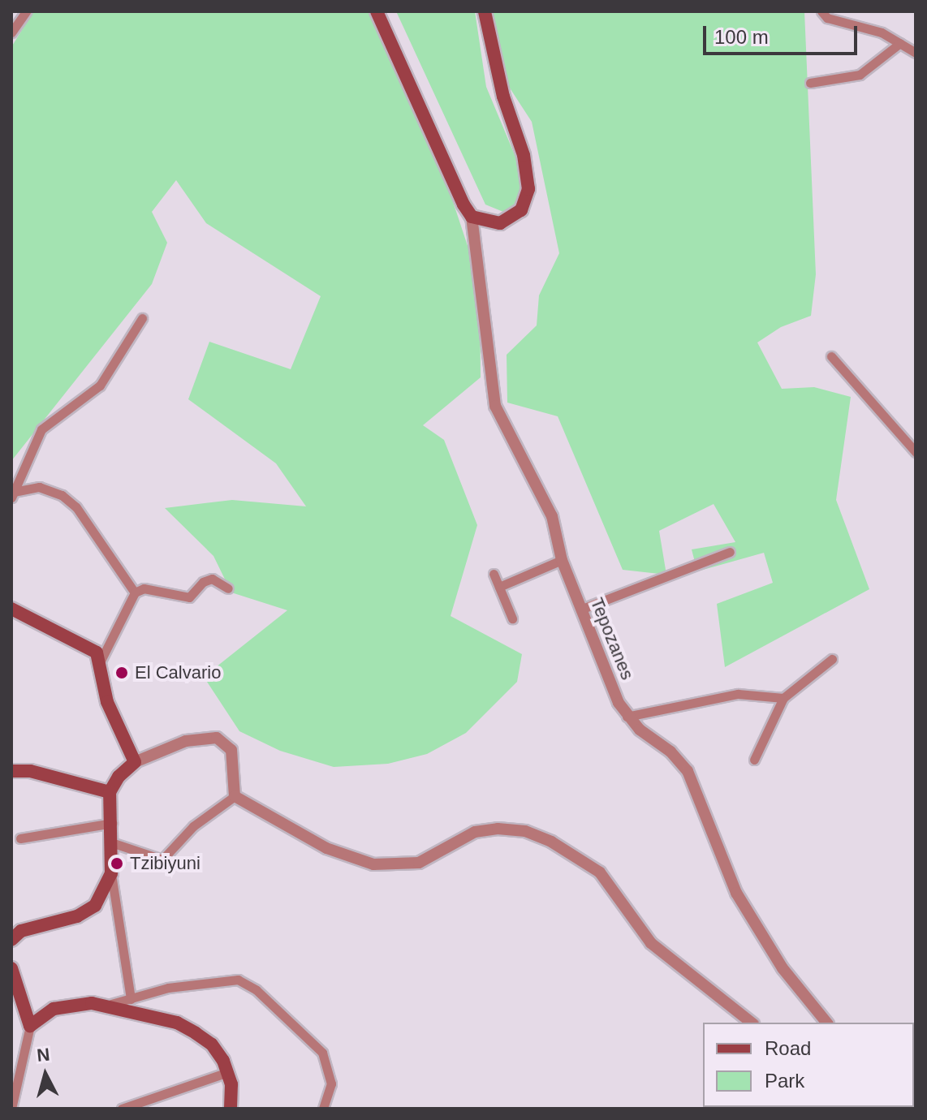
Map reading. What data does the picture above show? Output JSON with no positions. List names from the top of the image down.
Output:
{
  "streets": {
    "street": ["Tepozanes"]
  },
  "places": ["El Calvario", "Tzibiyuni"],
  "legend": ["Road", "Park"],
  "scale_bar": "100 m",
  "north": "top"
}
